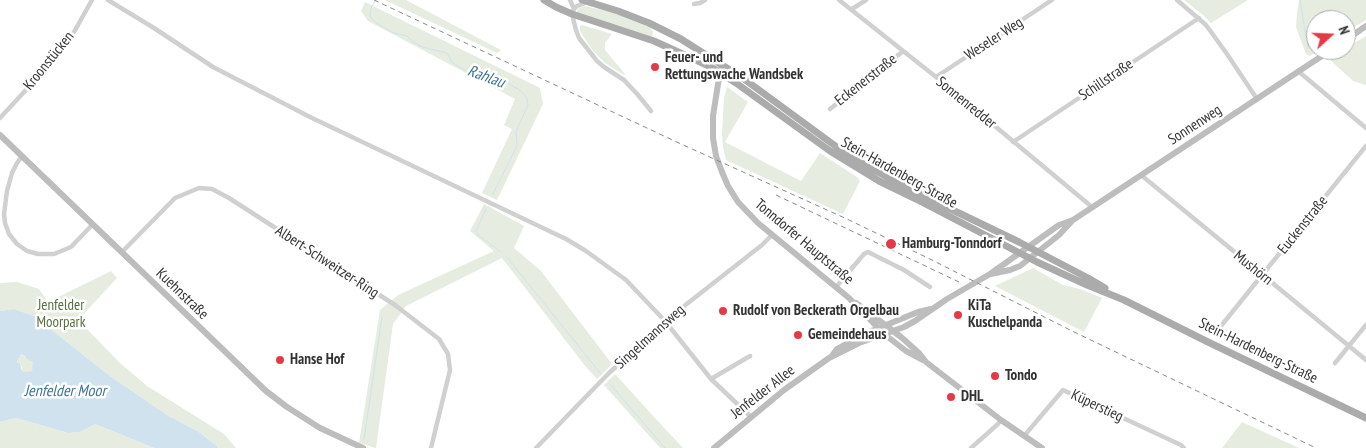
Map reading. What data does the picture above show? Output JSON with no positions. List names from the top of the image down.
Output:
{
  "streets": {
    "main road": [
      "Sonnenweg",
      "Stein-Hardenberg-Straße",
      "Tonndorfer Hauptstraße",
      "Kuehnstraße",
      "Jenfelder Allee"
    ],
    "street": [
      "Weseler Weg",
      "Kroonstücken",
      "Eckenerstraße",
      "Schillstraße",
      "Sonnenredder",
      "Euckenstraße",
      "Albert-Schweitzer-Ring",
      "Mushörn",
      "Singelmannsweg",
      "Küperstieg"
    ]
  },
  "crossings": [
    ["Weseler Weg", "Sonnenredder"],
    ["Eckenerstraße", "Sonnenredder"],
    ["Schillstraße", "Sonnenredder"],
    ["Sonnenredder", "Sonnenweg"],
    ["Sonnenweg", "Stein-Hardenberg-Straße"],
    ["Sonnenweg", "Tonndorfer Hauptstraße"],
    ["Sonnenweg", "Mushörn"],
    ["Sonnenweg", "Jenfelder Allee"],
    ["Stein-Hardenberg-Straße", "Tonndorfer Hauptstraße"],
    ["Euckenstraße", "Mushörn"],
    ["Tonndorfer Hauptstraße", "Singelmannsweg"],
    ["Tonndorfer Hauptstraße", "Jenfelder Allee"],
    ["Tonndorfer Hauptstraße", "Küperstieg"],
    ["Albert-Schweitzer-Ring", "Kuehnstraße"]
  ],
  "water": ["Rahlau", "Jenfelder Moor"],
  "parks": ["Jenfelder Moorpark"],
  "places": [
    "Feuer- und Rettungswache Wandsbek",
    "Hamburg-Tonndorf",
    "Rudolf von Beckerath Orgelbau",
    "KiTa Kuschelpanda",
    "Gemeindehaus",
    "Hanse Hof",
    "Tondo",
    "DHL"
  ],
  "north": "right"
}
